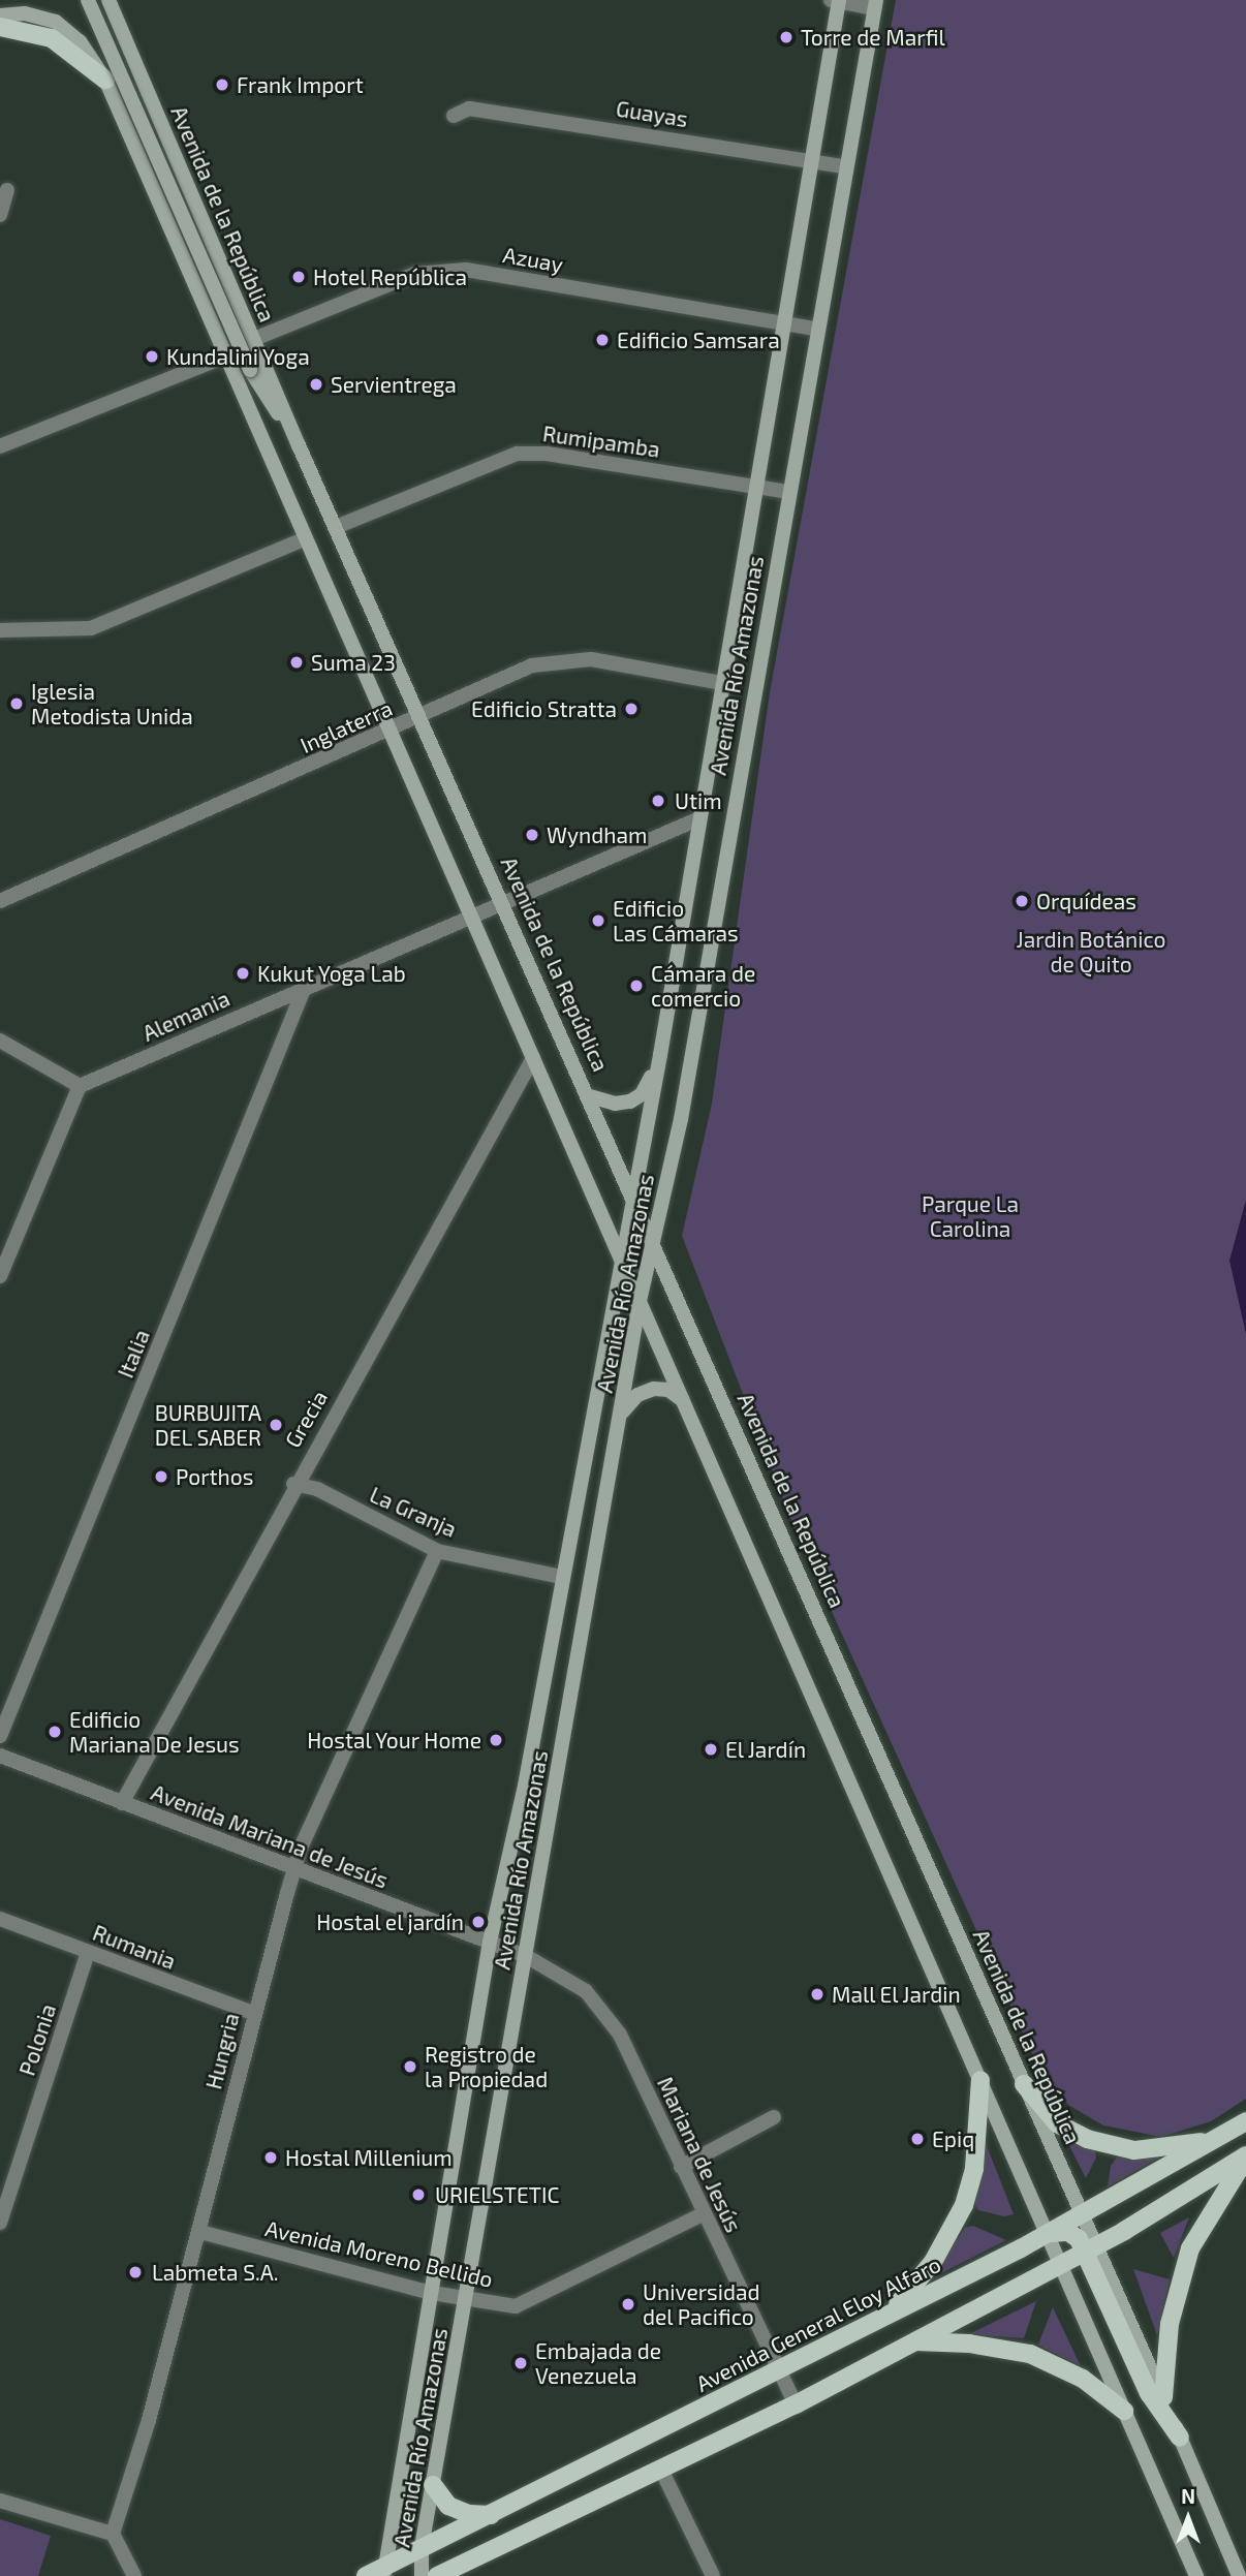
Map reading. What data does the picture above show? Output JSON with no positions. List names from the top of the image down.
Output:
{
  "streets": {
    "main road": ["Avenida de la República", "Avenida Río Amazonas", "Avenida General Eloy Alfaro"],
    "street": [
      "Guayas",
      "Azuay",
      "Rumipamba",
      "Inglaterra",
      "Alemania",
      "Italia",
      "Grecia",
      "La Granja",
      "Avenida Mariana de Jesús",
      "Rumania",
      "Polonia",
      "Hungria",
      "Mariana de Jesús",
      "Avenida Moreno Bellido"
    ]
  },
  "crossings": [
    ["Guayas", "Avenida Río Amazonas"],
    ["Avenida de la República", "Azuay"],
    ["Avenida de la República", "Rumipamba"],
    ["Avenida de la República", "Avenida Río Amazonas"],
    ["Avenida de la República", "Inglaterra"],
    ["Avenida de la República", "Alemania"],
    ["Avenida de la República", "Grecia"],
    ["Avenida de la República", "Avenida General Eloy Alfaro"],
    ["Azuay", "Avenida Río Amazonas"],
    ["Rumipamba", "Avenida Río Amazonas"],
    ["Avenida Río Amazonas", "Inglaterra"],
    ["Avenida Río Amazonas", "Alemania"],
    ["Avenida Río Amazonas", "La Granja"],
    ["Avenida Río Amazonas", "Avenida Mariana de Jesús"],
    ["Avenida Río Amazonas", "Mariana de Jesús"],
    ["Avenida Río Amazonas", "Avenida Moreno Bellido"],
    ["Avenida Río Amazonas", "Avenida General Eloy Alfaro"],
    ["Alemania", "Italia"],
    ["Grecia", "La Granja"],
    ["Grecia", "Avenida Mariana de Jesús"],
    ["La Granja", "Hungria"],
    ["Avenida Mariana de Jesús", "Hungria"],
    ["Avenida Mariana de Jesús", "Mariana de Jesús"],
    ["Rumania", "Polonia"],
    ["Rumania", "Hungria"],
    ["Hungria", "Avenida Moreno Bellido"],
    ["Mariana de Jesús", "Avenida Moreno Bellido"],
    ["Mariana de Jesús", "Avenida General Eloy Alfaro"]
  ],
  "parks": ["Jardin Botánico de Quito", "Parque La Carolina"],
  "places": [
    "Torre de Marfil",
    "Frank Import",
    "Hotel República",
    "Edificio Samsara",
    "Kundalini Yoga",
    "Servientrega",
    "Suma 23",
    "Iglesia Metodista Unida",
    "Edificio Stratta",
    "Utim",
    "Wyndham",
    "Orquídeas",
    "Edificio Las Cámaras",
    "Kukut Yoga Lab",
    "Cámara de comercio",
    "BURBUJITA DEL SABER",
    "Porthos",
    "Edificio Mariana De Jesus",
    "Hostal Your Home",
    "El Jardín",
    "Hostal el jardín",
    "Mall El Jardin",
    "Registro de la Propiedad",
    "Epiq",
    "Hostal Millenium",
    "URIELSTETIC",
    "Labmeta S.A.",
    "Universidad del Pacifico",
    "Embajada de Venezuela"
  ],
  "north": "top"
}
